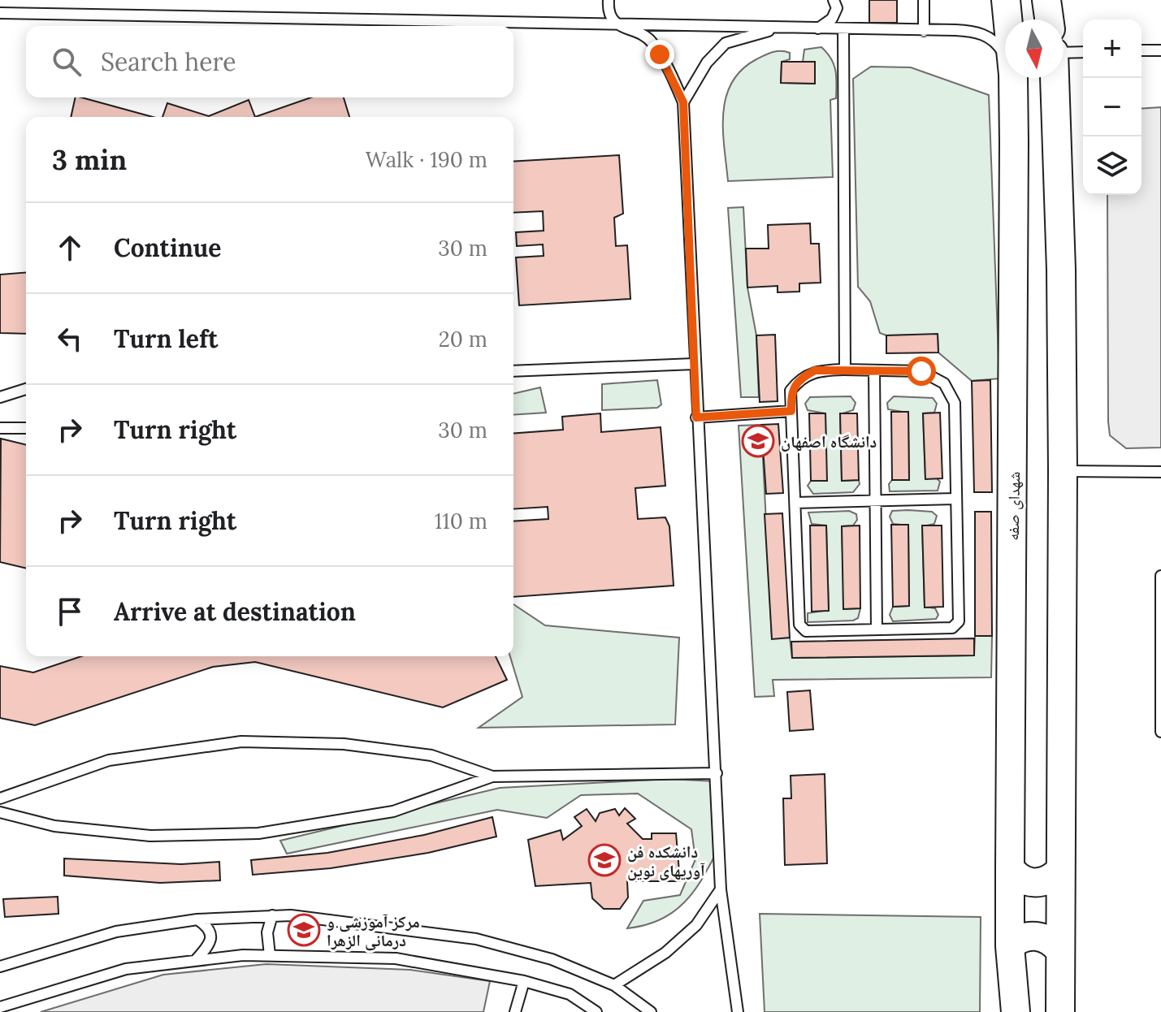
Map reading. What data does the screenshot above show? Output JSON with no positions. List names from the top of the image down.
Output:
{
  "streets": {
    "main road": ["شهدای صفه"]
  },
  "places": {
    "school or university": ["دانشگاه اصفهان", "دانشکده فن آوریهای نوین", "مرکز آموزشی و درمانی الزهرا"]
  },
  "north": "bottom",
  "page": {
    "map_buttons": ["+", "−"],
    "search": "Search here",
    "heading": ["3 min", "Walk · 190 m"],
    "list": [
      ["Continue", "30 m"],
      ["Turn left", "20 m"],
      ["Turn right", "30 m"],
      ["Turn right", "110 m"],
      "Arrive at destination"
    ]
  }
}
